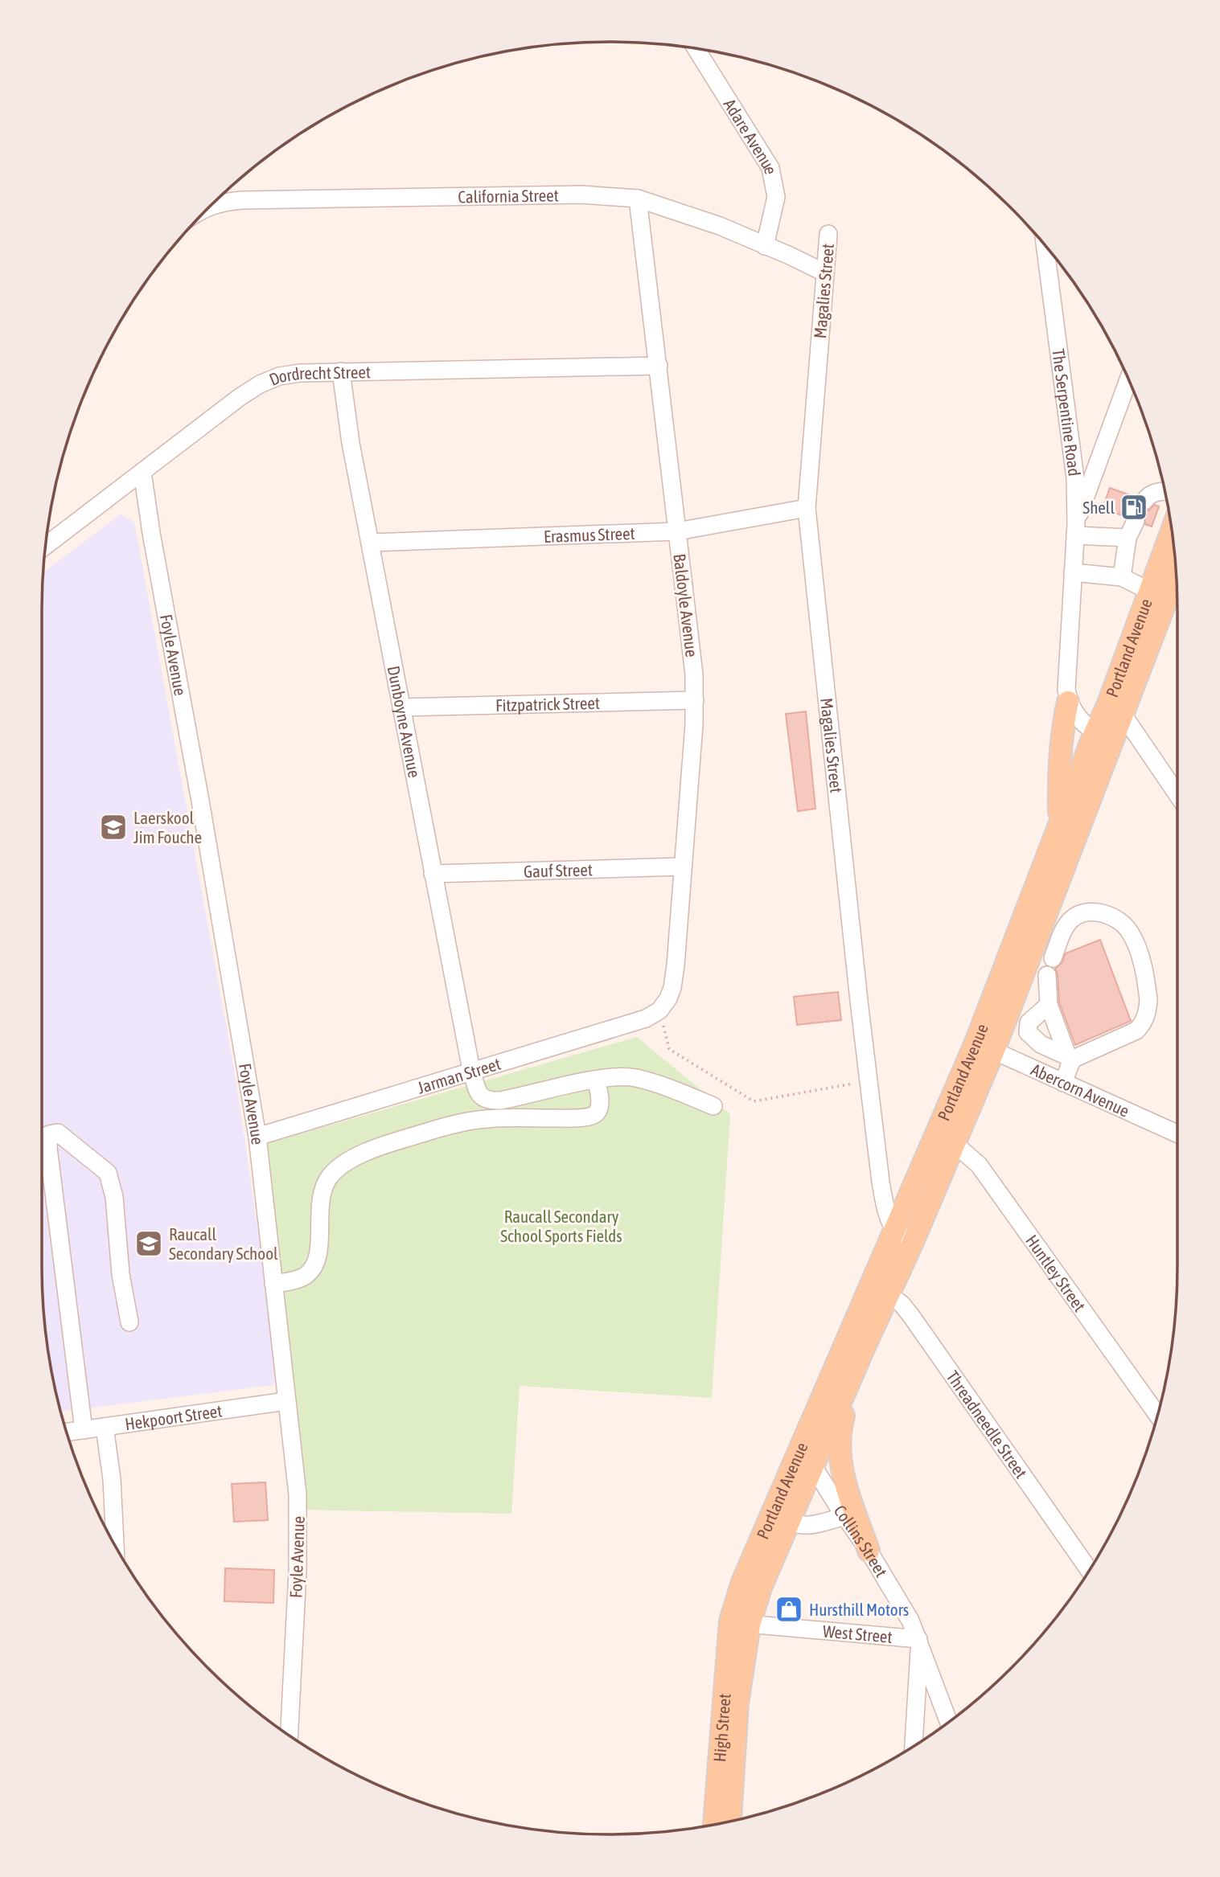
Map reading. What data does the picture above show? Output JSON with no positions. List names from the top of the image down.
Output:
{
  "streets": {
    "main road": ["Portland Avenue", "High Street"],
    "street": [
      "Adare Avenue",
      "California Street",
      "Magalies Street",
      "Dordrecht Street",
      "The Serpentine Road",
      "Erasmus Street",
      "Baldoyle Avenue",
      "Foyle Avenue",
      "Fitzpatrick Street",
      "Dunboyne Avenue",
      "Gauf Street",
      "Jarman Street",
      "Abercorn Avenue",
      "Huntley Street",
      "Hekpoort Street",
      "Threadneedle Street",
      "Collins Street",
      "West Street"
    ]
  },
  "crossings": [
    ["Adare Avenue", "California Street"],
    ["California Street", "Magalies Street"],
    ["California Street", "Baldoyle Avenue"],
    ["Magalies Street", "Erasmus Street"],
    ["Magalies Street", "Portland Avenue"],
    ["Dordrecht Street", "Baldoyle Avenue"],
    ["Dordrecht Street", "Foyle Avenue"],
    ["Dordrecht Street", "Dunboyne Avenue"],
    ["Erasmus Street", "Baldoyle Avenue"],
    ["Erasmus Street", "Dunboyne Avenue"],
    ["Baldoyle Avenue", "Fitzpatrick Street"],
    ["Baldoyle Avenue", "Gauf Street"],
    ["Baldoyle Avenue", "Jarman Street"],
    ["Portland Avenue", "Abercorn Avenue"],
    ["Portland Avenue", "Huntley Street"],
    ["Portland Avenue", "Threadneedle Street"],
    ["Portland Avenue", "Collins Street"],
    ["Portland Avenue", "West Street"],
    ["Portland Avenue", "High Street"],
    ["Foyle Avenue", "Jarman Street"],
    ["Foyle Avenue", "Hekpoort Street"],
    ["Fitzpatrick Street", "Dunboyne Avenue"],
    ["Dunboyne Avenue", "Gauf Street"],
    ["Dunboyne Avenue", "Jarman Street"],
    ["Collins Street", "West Street"],
    ["West Street", "High Street"]
  ],
  "parks": ["Raucall Secondary School Sports Fields"],
  "places": {
    "fuel station": ["Shell"],
    "school or university": ["Laerskool Jim Fouche", "Raucall Secondary School"],
    "shop": ["Hursthill Motors"]
  }
}
